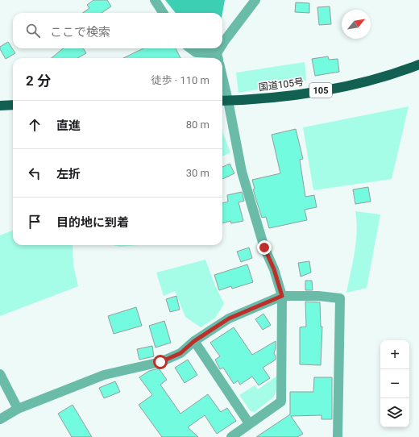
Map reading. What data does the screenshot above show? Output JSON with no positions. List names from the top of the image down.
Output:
{
  "streets": {
    "highway": ["国道105号", "105"]
  },
  "north": "top right",
  "page": {
    "search": "ここで検索",
    "heading": ["2 分", "徒歩 · 110 m"],
    "list": [
      ["直進", "80 m"],
      ["左折", "30 m"],
      "目的地に到着"
    ],
    "map_buttons": ["+", "−"]
  }
}
